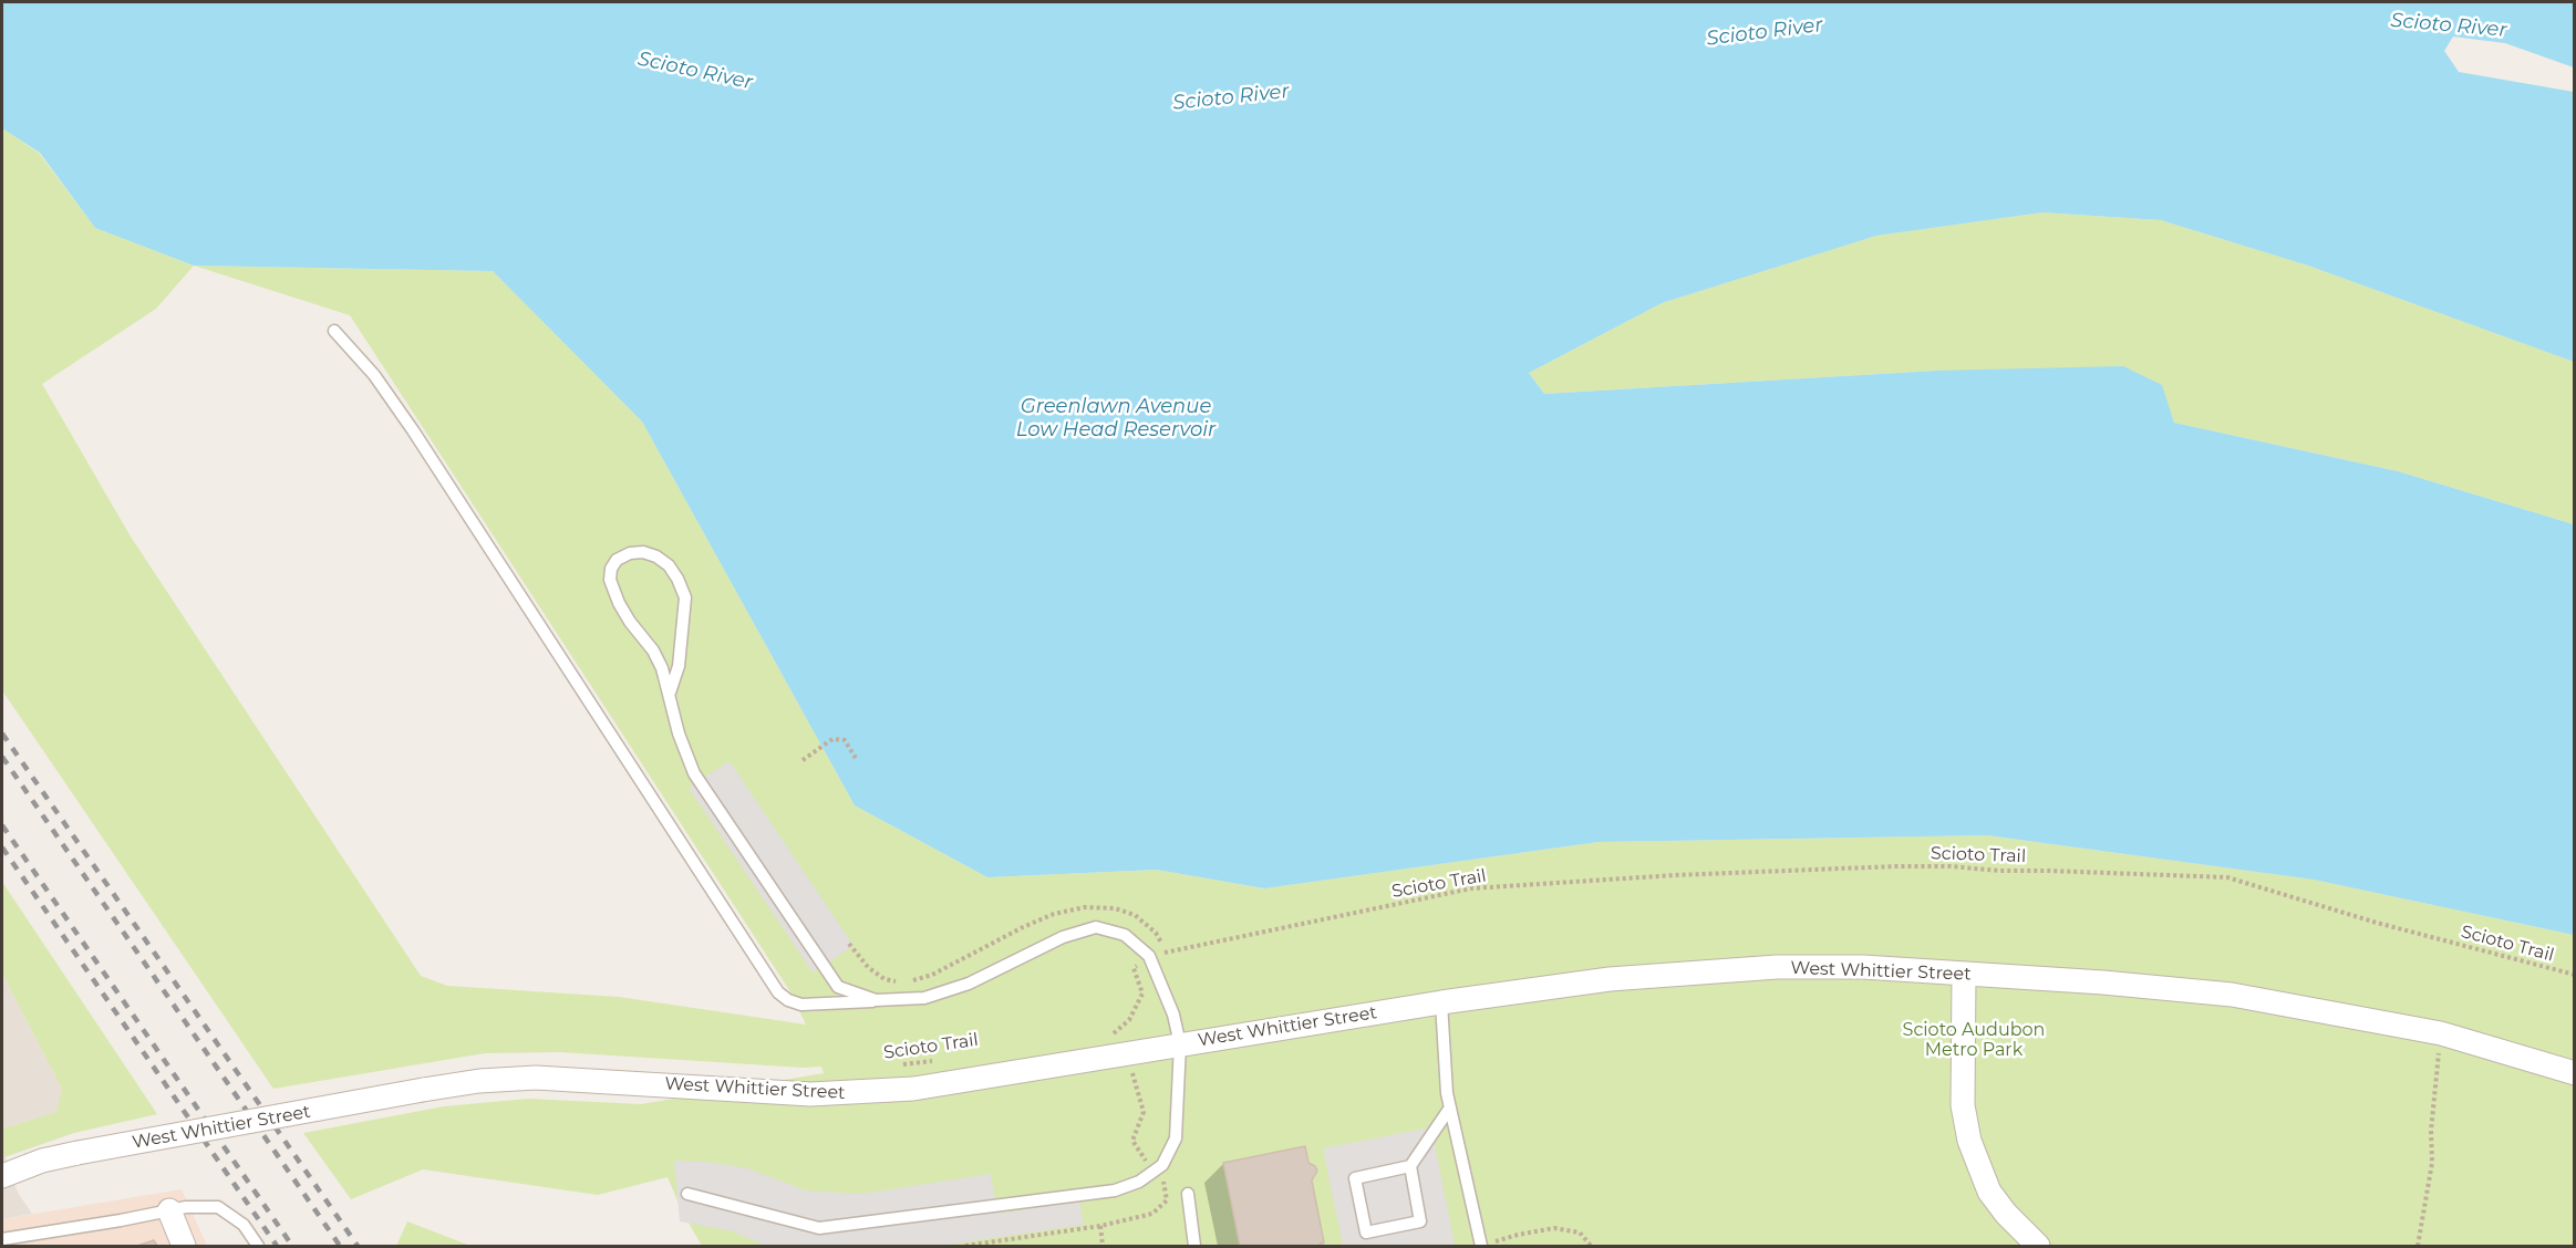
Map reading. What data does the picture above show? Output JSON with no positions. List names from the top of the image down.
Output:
{
  "streets": {
    "street": ["West Whittier Street"],
    "path": ["Scioto Trail"]
  },
  "water": ["Scioto River", "Greenlawn Avenue Low Head Reservoir"],
  "parks": ["Scioto Audubon Metro Park"]
}
